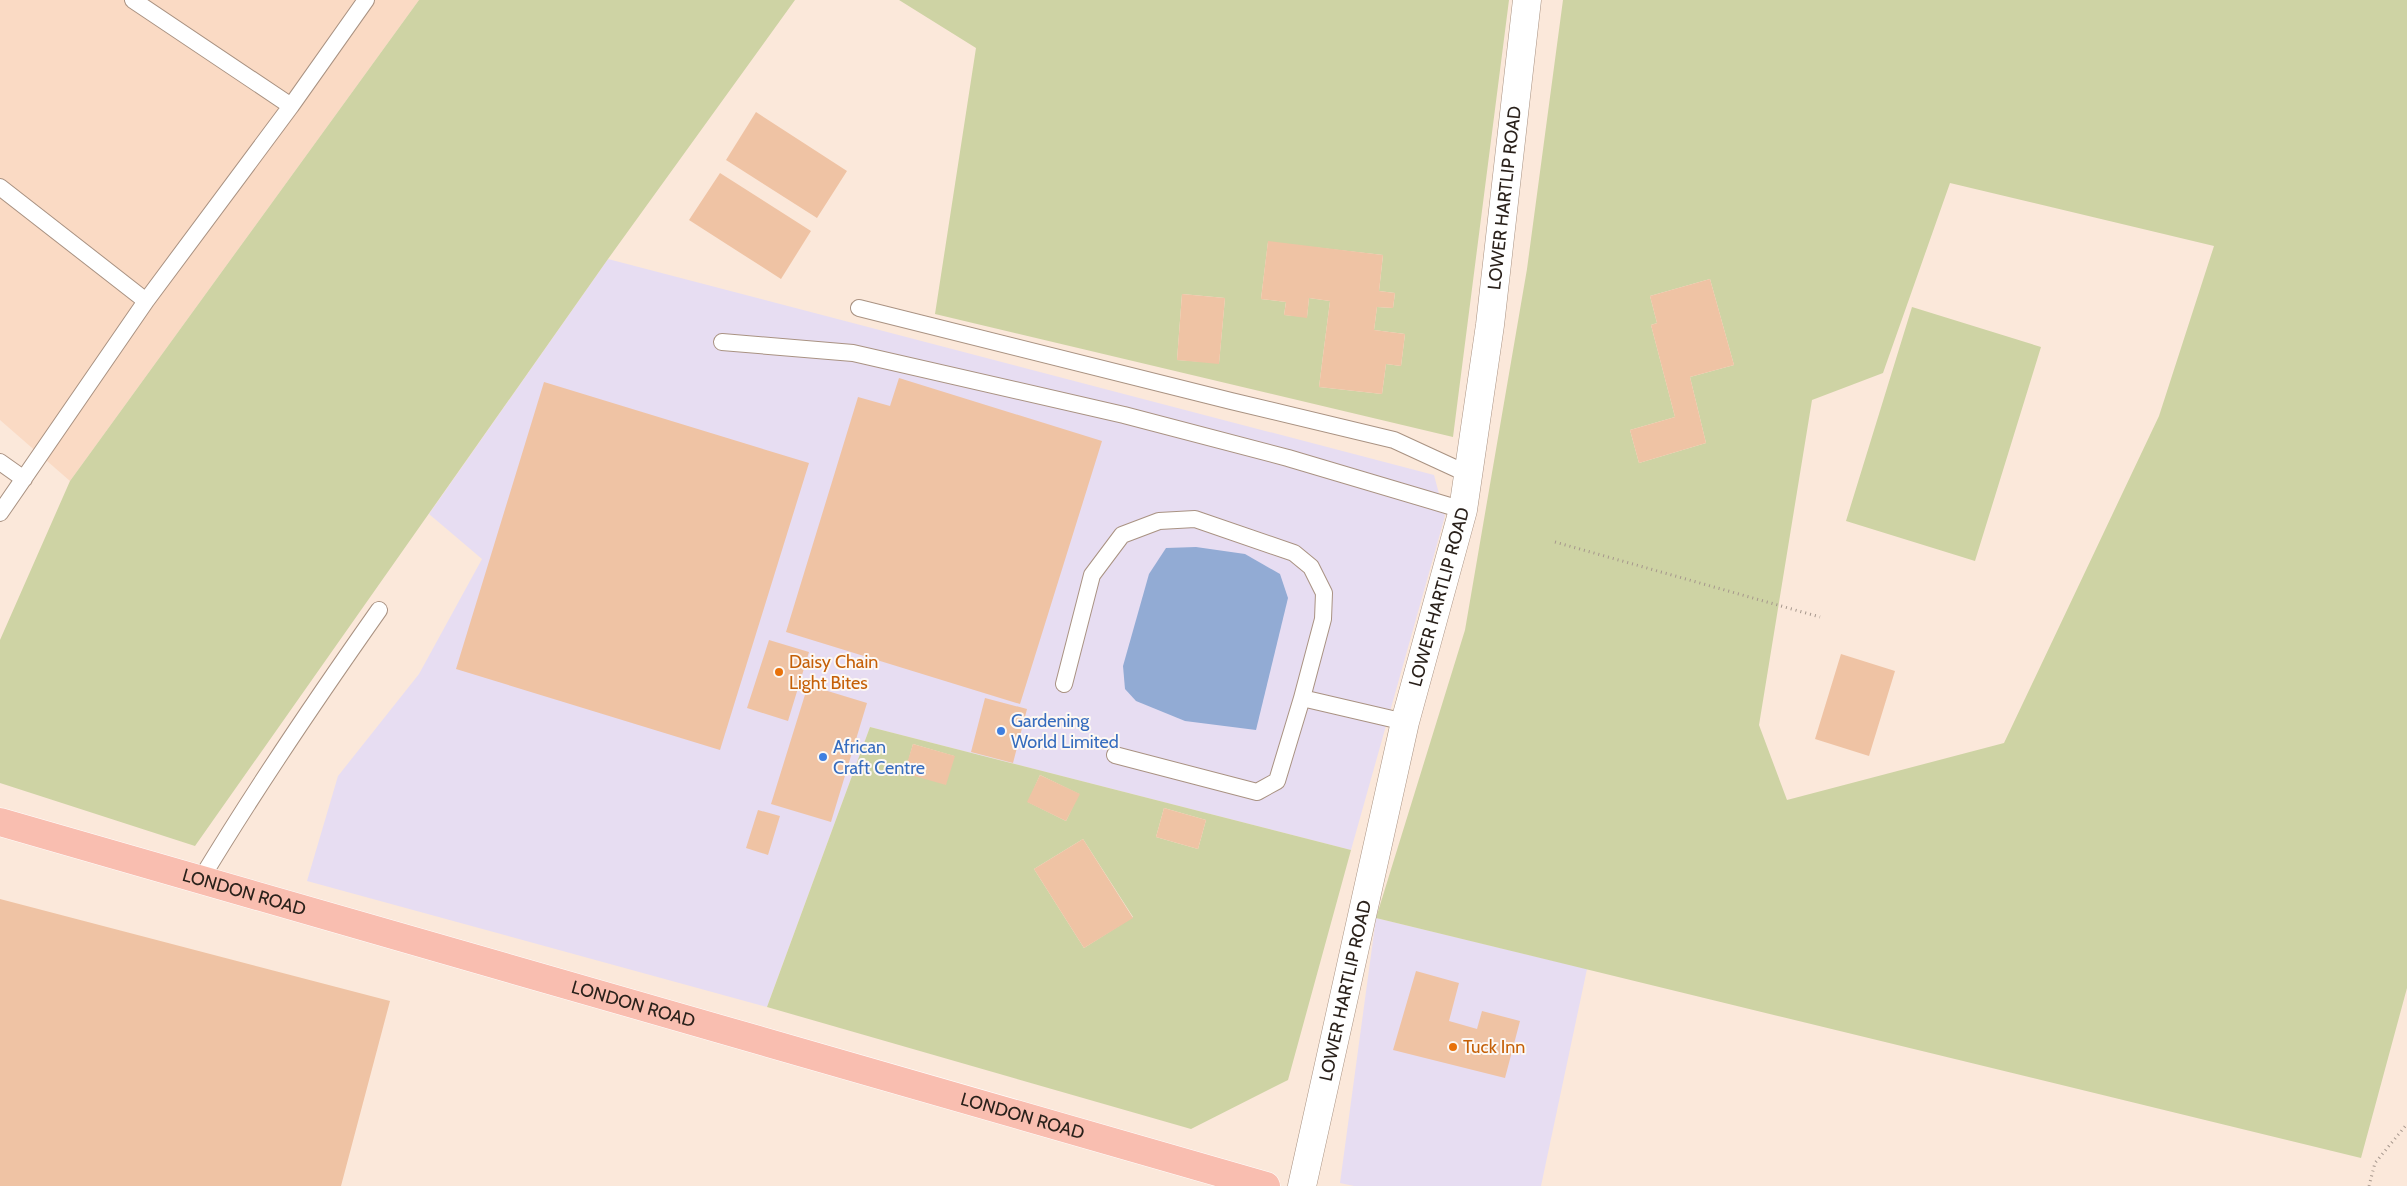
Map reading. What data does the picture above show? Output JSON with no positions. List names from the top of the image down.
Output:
{
  "streets": {
    "main road": ["LONDON ROAD"],
    "street": ["LOWER HARTLIP ROAD"]
  },
  "places": [
    "Daisy Chain Light Bites",
    "Gardening World Limited",
    "African Craft Centre",
    "Tuck Inn"
  ]
}
